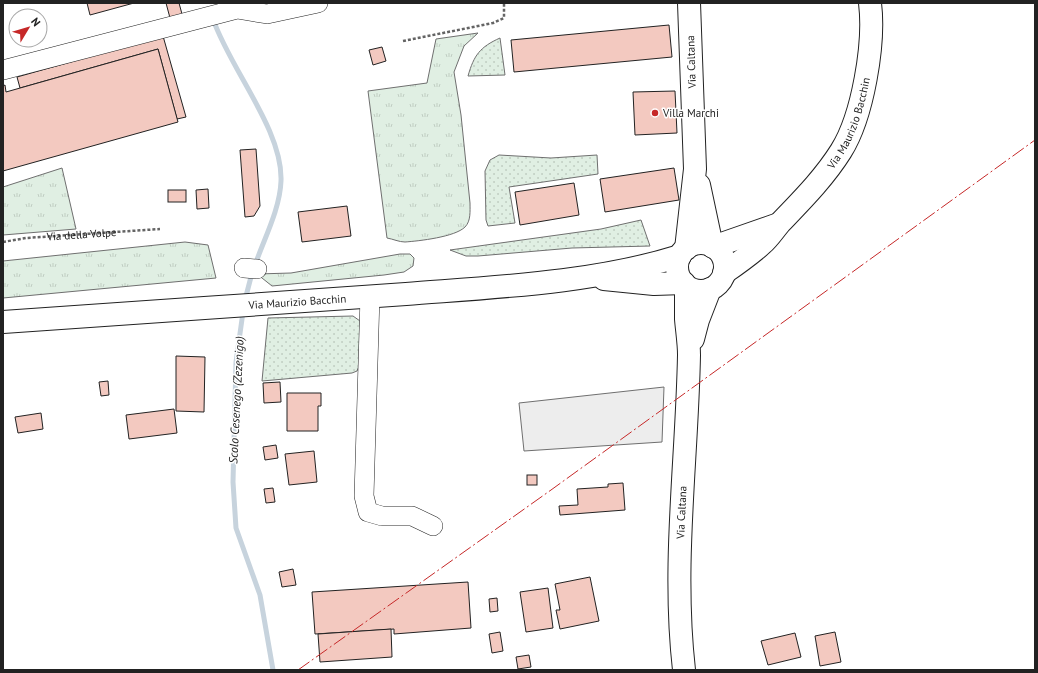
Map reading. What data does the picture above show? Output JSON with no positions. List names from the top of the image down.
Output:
{
  "streets": {
    "main road": ["Via Caltana", "Via Maurizio Bacchin"],
    "path": ["Via della Volpe"]
  },
  "crossings": [
    ["Via Caltana", "Via Maurizio Bacchin"]
  ],
  "water": ["Scolo Cesenego (Zezenigo)"],
  "places": ["Villa Marchi"],
  "north": "top right"
}
